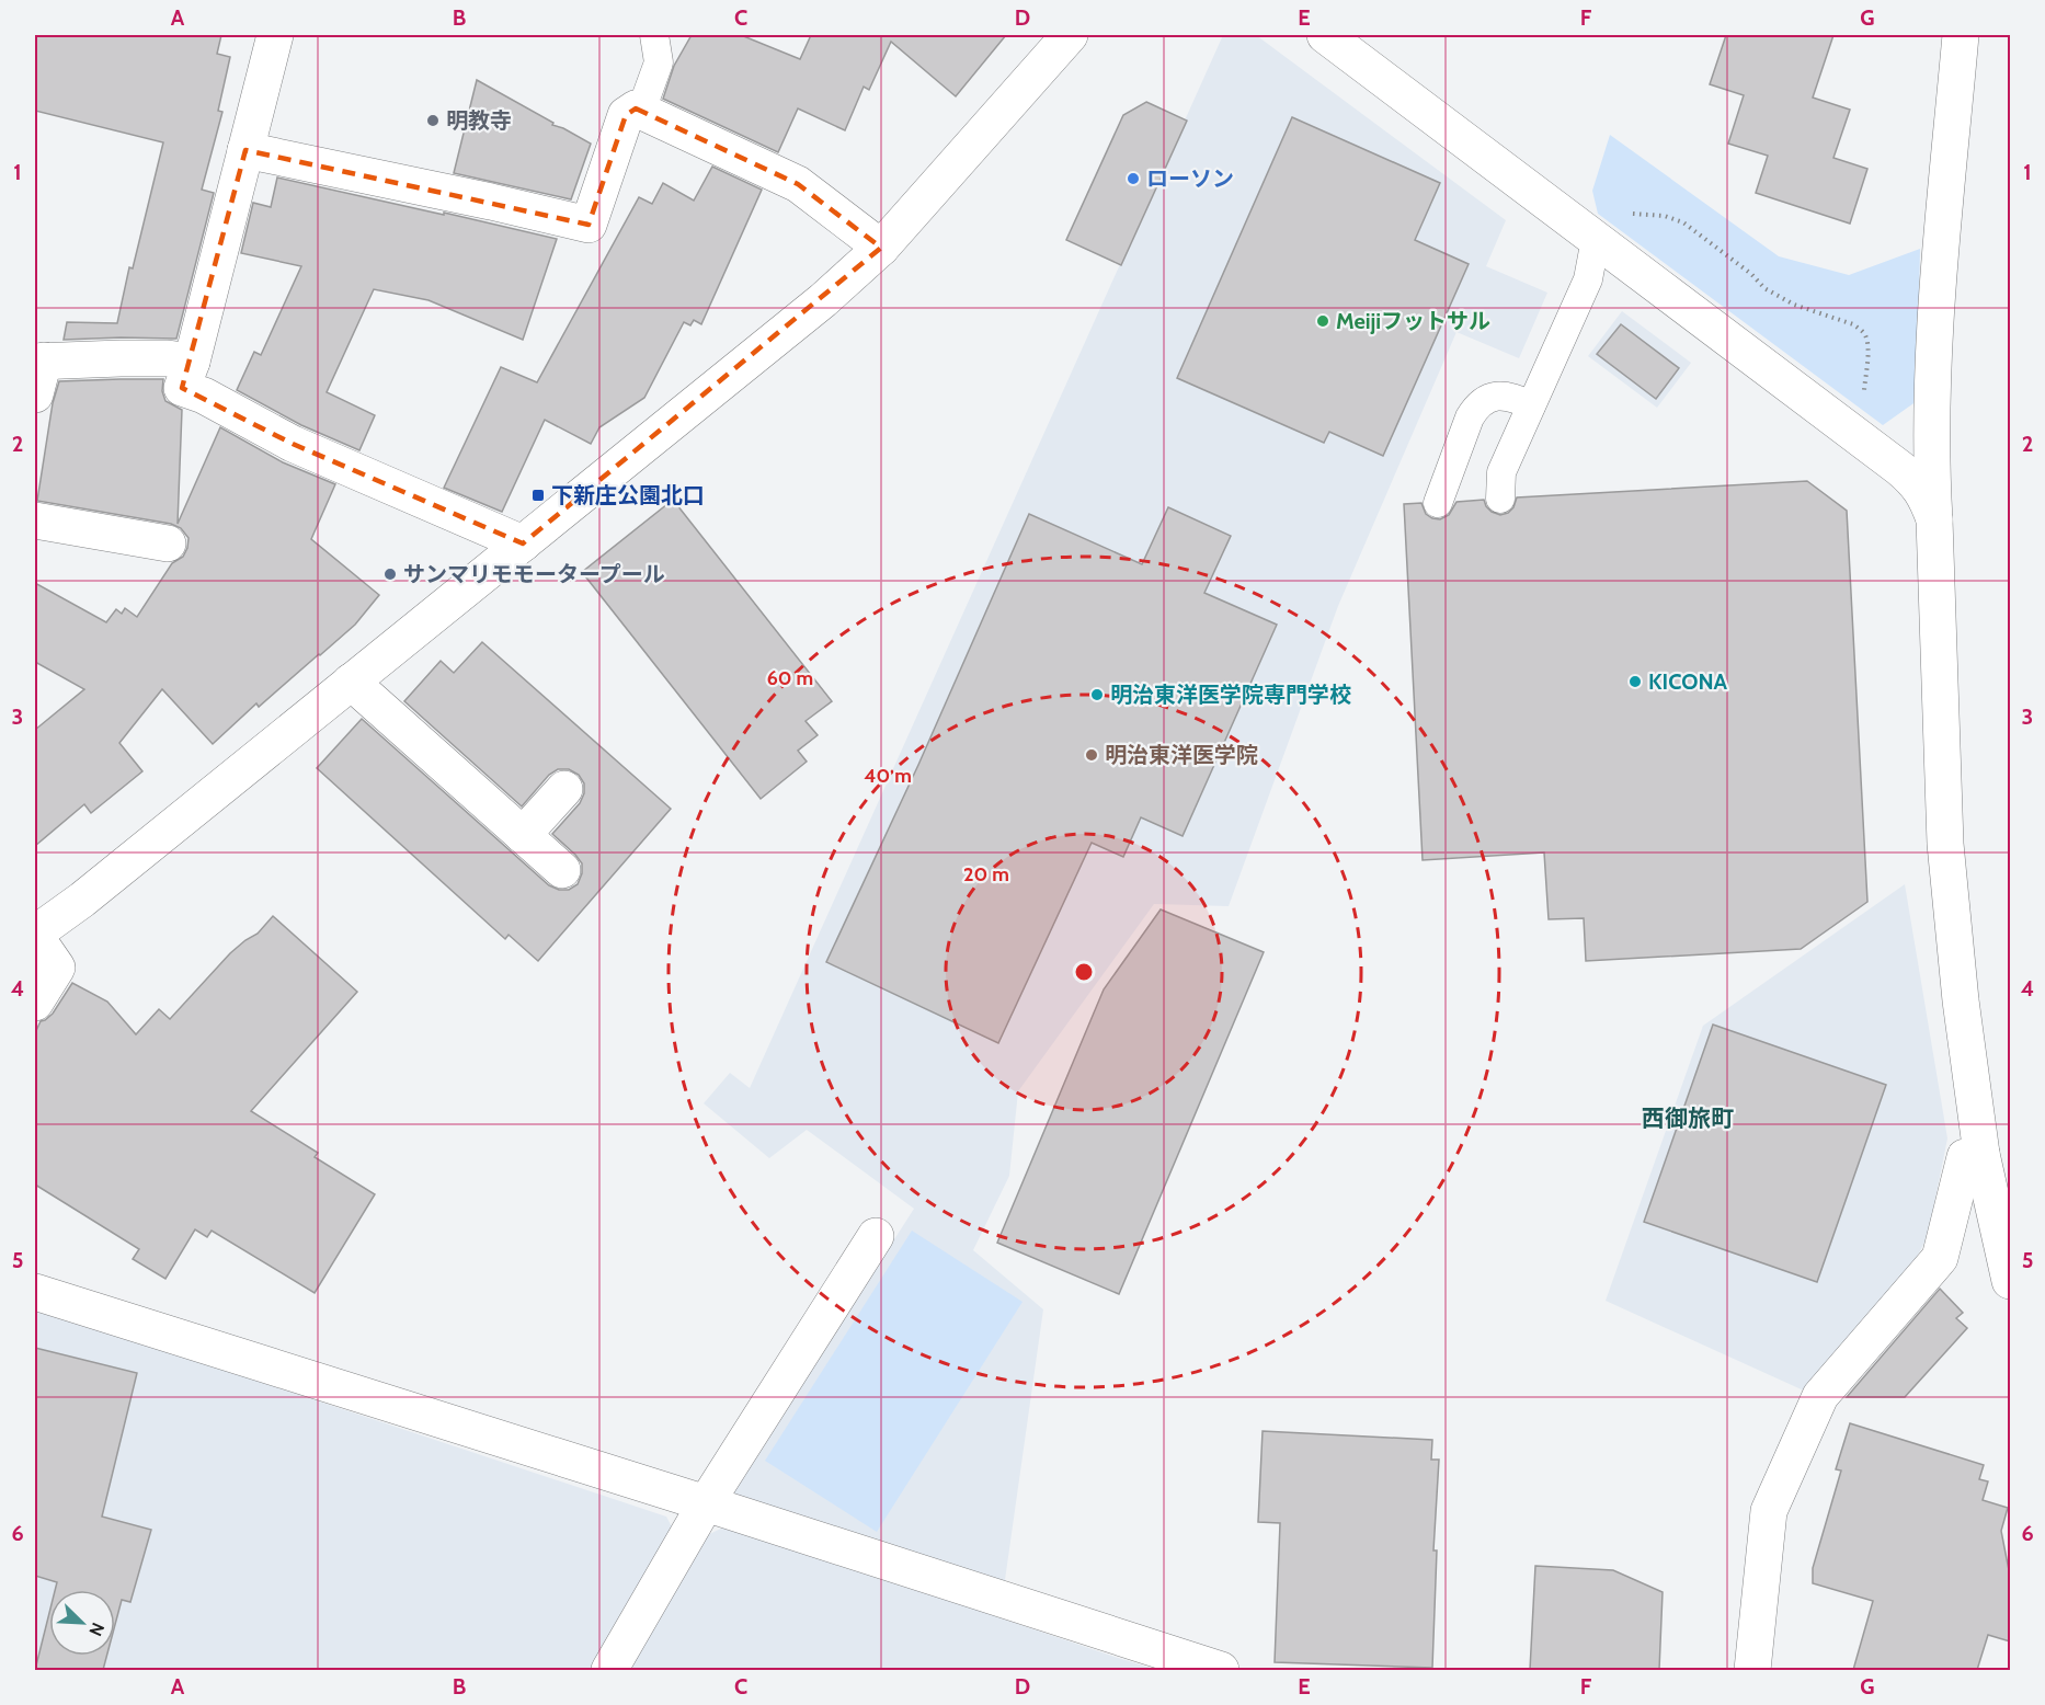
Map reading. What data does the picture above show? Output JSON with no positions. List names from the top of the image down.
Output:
{
  "districts": ["西御旅町"],
  "places": {
    "other": [
      "明教寺",
      "ローソン",
      "Meijiフットサル",
      "サンマリモモータープール",
      "KICONA",
      "明治東洋医学院専門学校",
      "明治東洋医学院"
    ],
    "transit": ["下新庄公園北口"]
  },
  "north": "bottom right",
  "grid": {
    "columns": [
      "A",
      "B",
      "C",
      "D",
      "E",
      "F",
      "G"
    ],
    "rows": [
      "1",
      "2",
      "3",
      "4",
      "5",
      "6"
    ]
  },
  "rings": ["60 m", "40 m", "20 m"]
}
